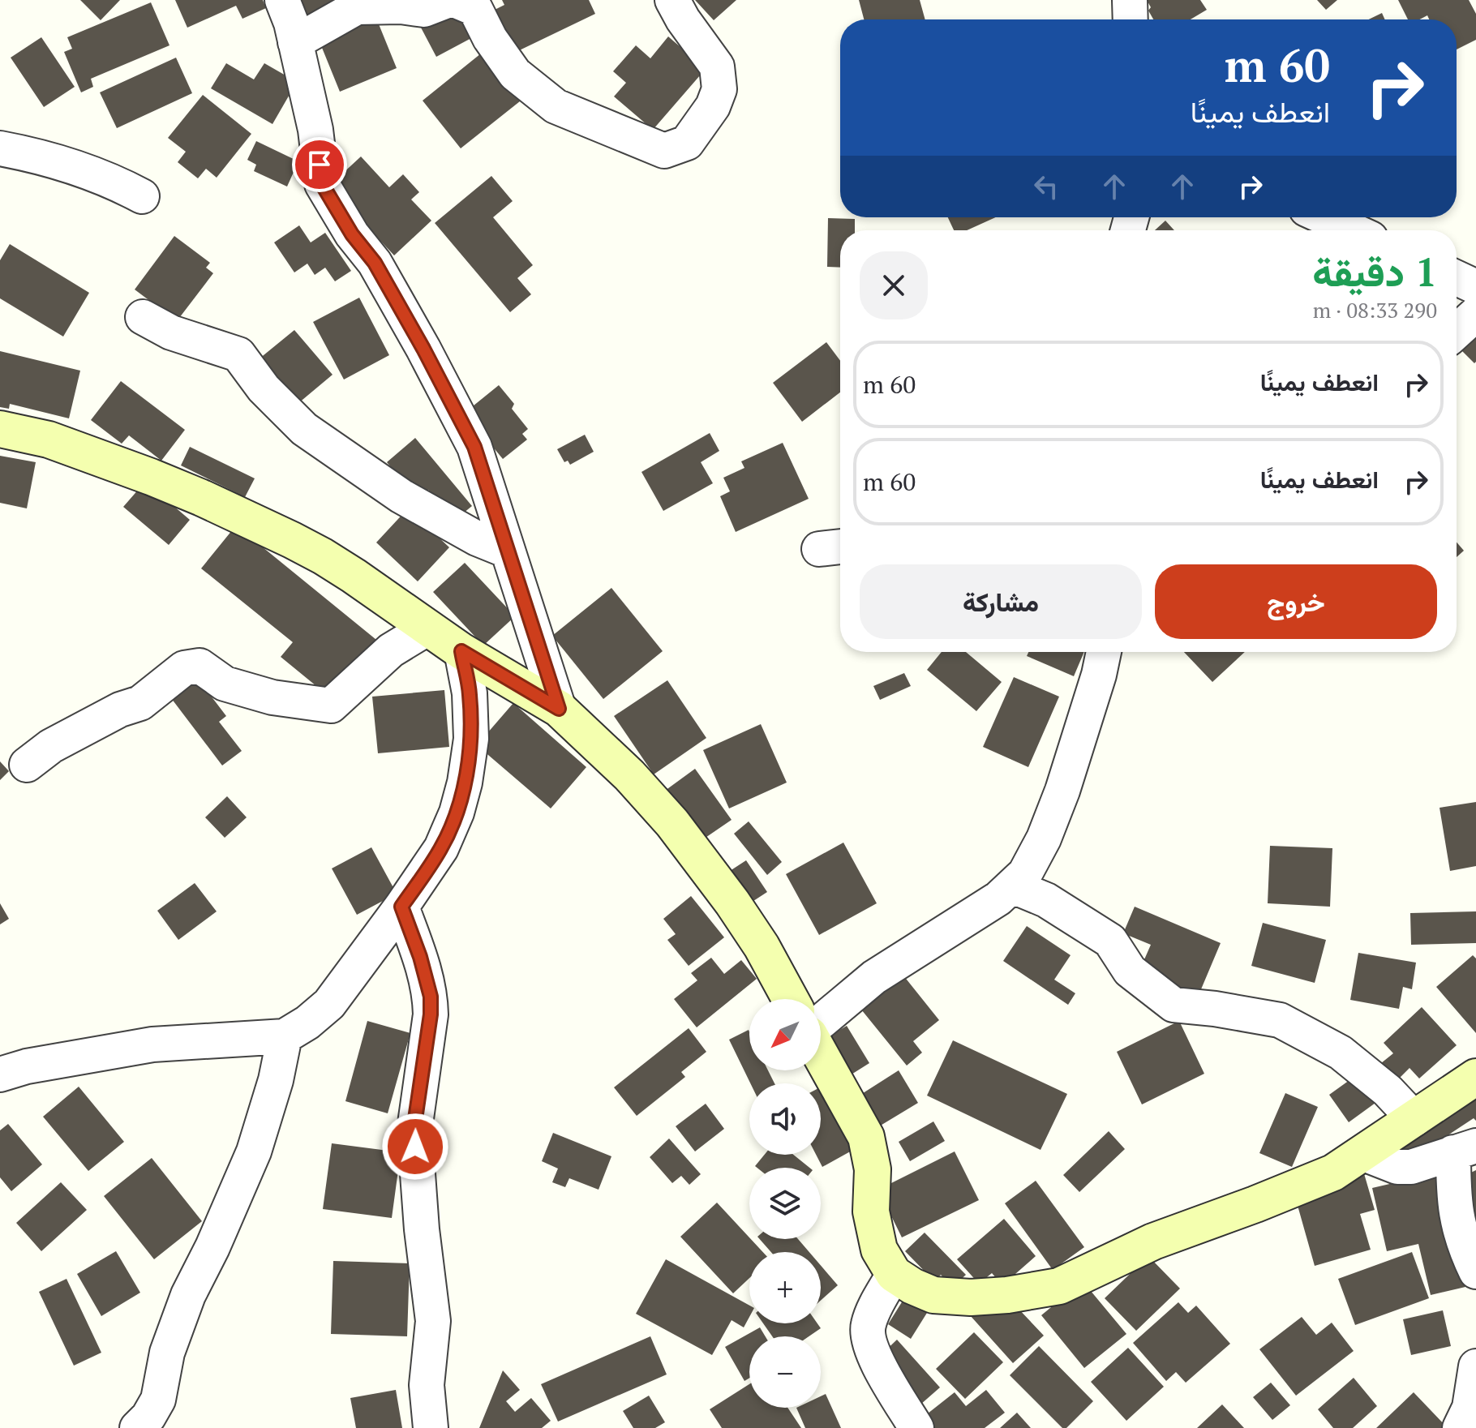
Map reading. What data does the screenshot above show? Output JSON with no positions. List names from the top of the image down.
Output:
{
  "north": "bottom left",
  "page": {
    "turn": ["60 m", "انعطف يمينًا"],
    "heading": ["1 دقيقة", "290 m · 08:33"],
    "list": [
      {
        "name": "انعطف يمينًا",
        "value": "60 m"
      },
      {
        "name": "انعطف يمينًا",
        "value": "60 m"
      }
    ],
    "buttons": ["خروج", "مشاركة"],
    "map_buttons": ["+", "−"]
  }
}
